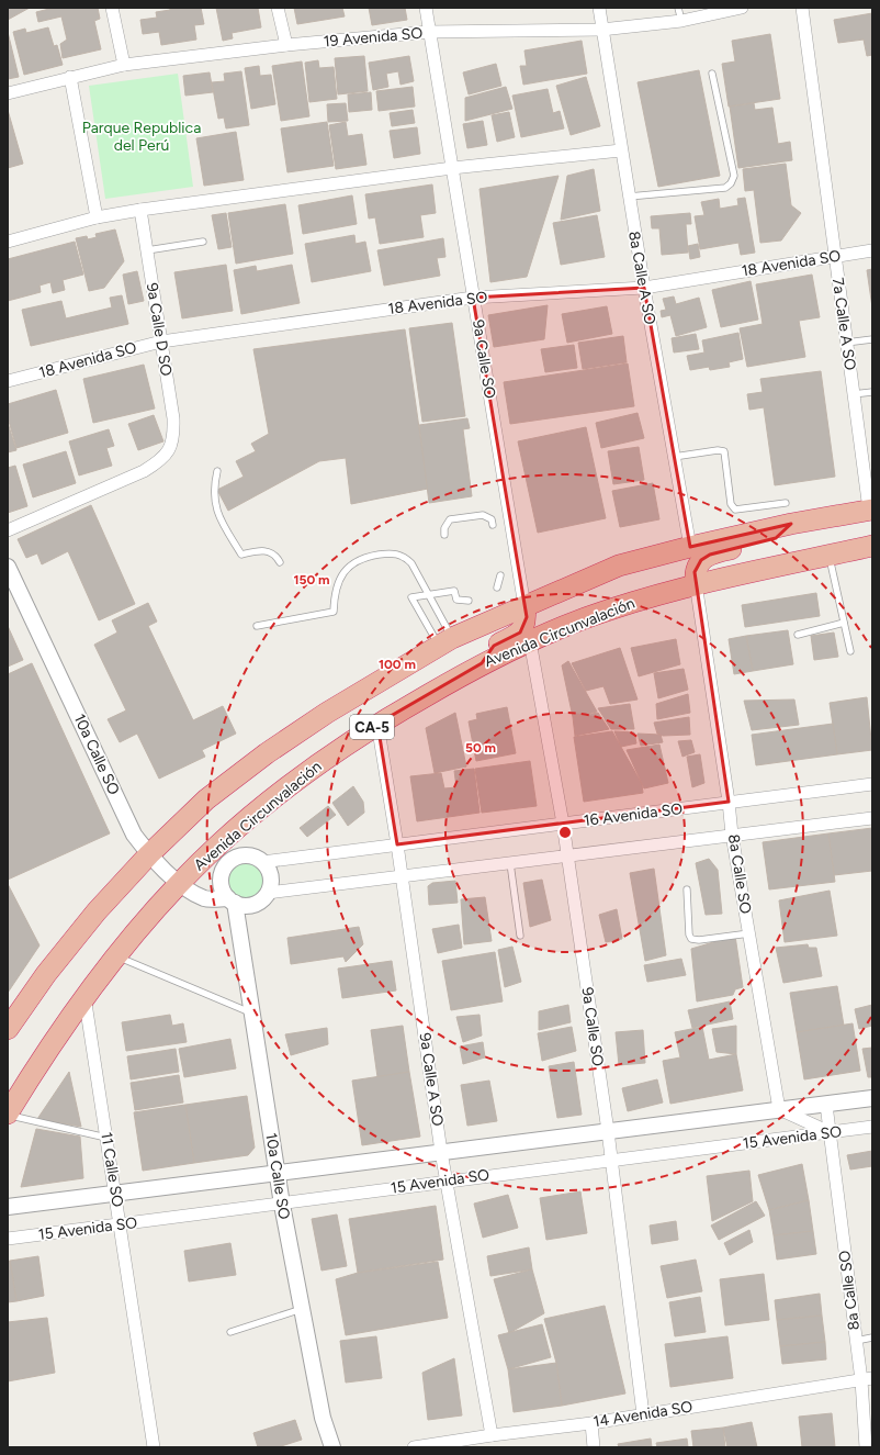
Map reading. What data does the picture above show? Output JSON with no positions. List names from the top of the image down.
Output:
{
  "streets": {
    "highway": ["Avenida Circunvalación", "CA-5"],
    "street": [
      "19 Avenida SO",
      "18 Avenida SO",
      "8a Calle A SO",
      "7a Calle A SO",
      "9a Calle D SO",
      "9a Calle SO",
      "10a Calle SO",
      "16 Avenida SO",
      "8a Calle SO",
      "9a Calle A SO",
      "15 Avenida SO",
      "11 Calle SO",
      "14 Avenida SO"
    ]
  },
  "crossings": [
    ["19 Avenida SO", "8a Calle A SO"],
    ["19 Avenida SO", "9a Calle SO"],
    ["18 Avenida SO", "8a Calle A SO"],
    ["18 Avenida SO", "7a Calle A SO"],
    ["18 Avenida SO", "9a Calle D SO"],
    ["18 Avenida SO", "9a Calle SO"],
    ["8a Calle A SO", "CA-5"],
    ["7a Calle A SO", "CA-5"],
    ["9a Calle SO", "Avenida Circunvalación"],
    ["9a Calle SO", "CA-5"],
    ["9a Calle SO", "16 Avenida SO"],
    ["9a Calle SO", "15 Avenida SO"],
    ["9a Calle SO", "14 Avenida SO"],
    ["Avenida Circunvalación", "10a Calle SO"],
    ["Avenida Circunvalación", "16 Avenida SO"],
    ["Avenida Circunvalación", "8a Calle SO"],
    ["Avenida Circunvalación", "9a Calle A SO"],
    ["Avenida Circunvalación", "11 Calle SO"],
    ["CA-5", "10a Calle SO"],
    ["10a Calle SO", "16 Avenida SO"],
    ["10a Calle SO", "15 Avenida SO"],
    ["16 Avenida SO", "8a Calle SO"],
    ["16 Avenida SO", "9a Calle A SO"],
    ["8a Calle SO", "15 Avenida SO"],
    ["8a Calle SO", "14 Avenida SO"],
    ["9a Calle A SO", "15 Avenida SO"],
    ["9a Calle A SO", "14 Avenida SO"],
    ["15 Avenida SO", "11 Calle SO"]
  ],
  "parks": ["Parque Republica del Perú"],
  "rings": ["150 m", "100 m", "50 m"]
}
